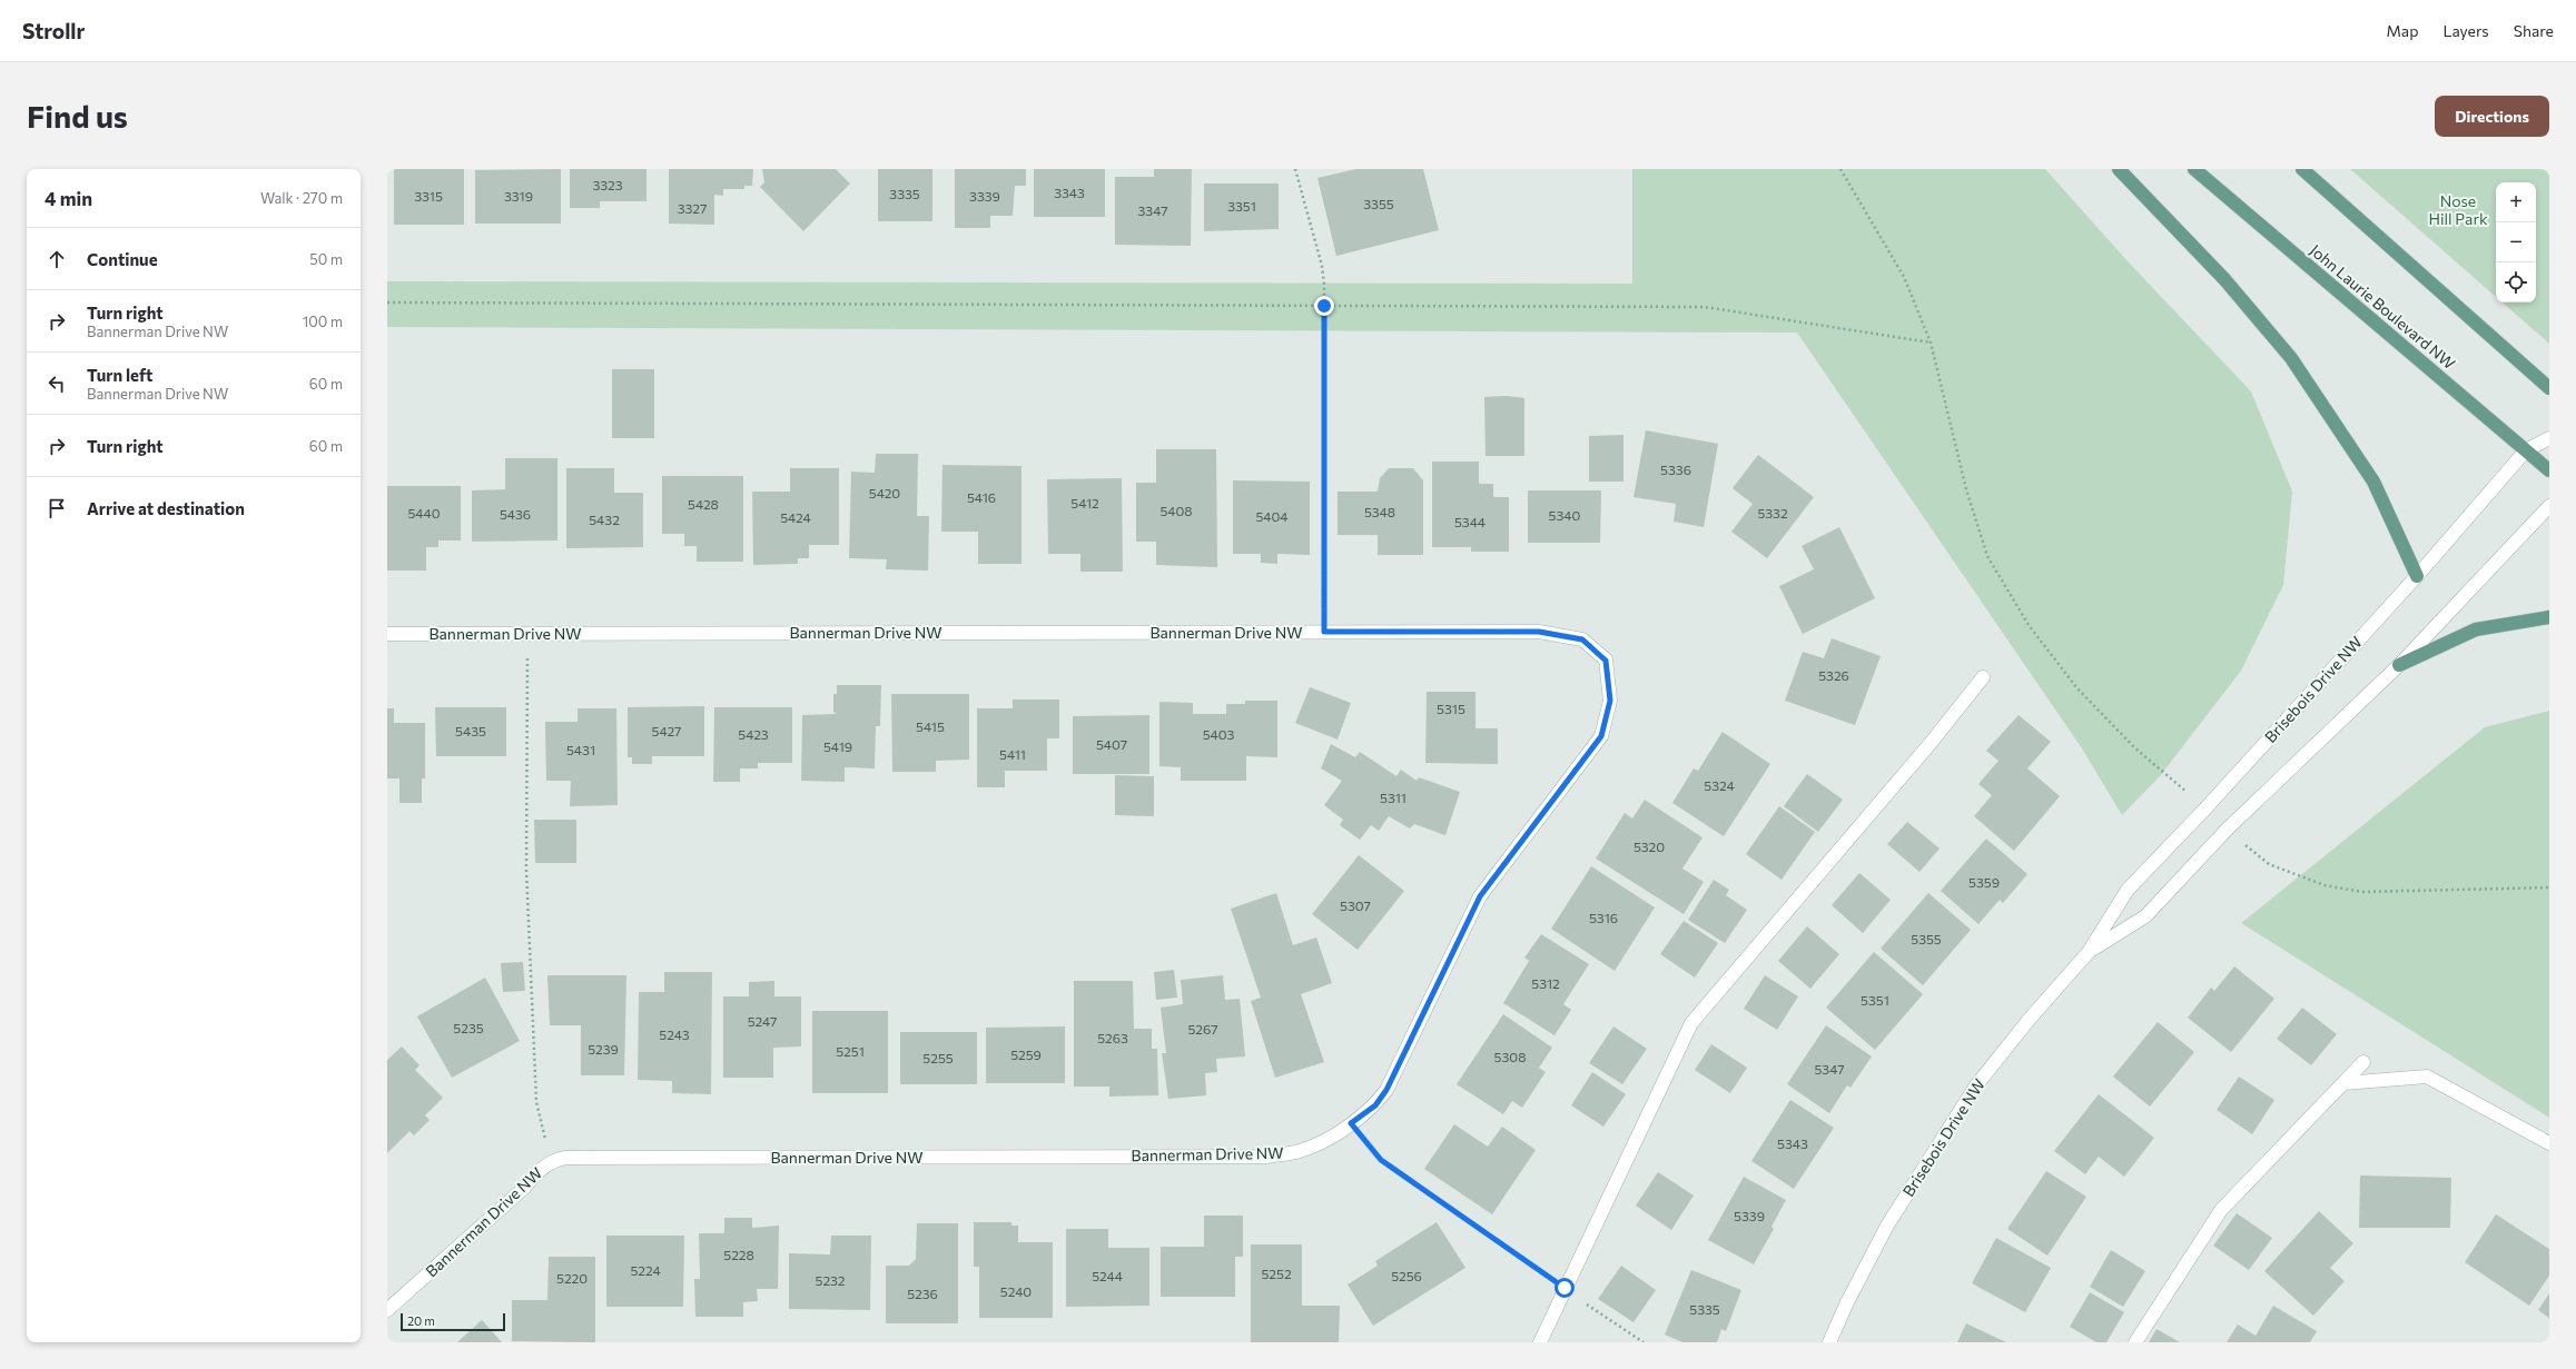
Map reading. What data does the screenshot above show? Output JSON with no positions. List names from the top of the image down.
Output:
{
  "streets": {
    "main road": ["John Laurie Boulevard NW"],
    "street": ["Bannerman Drive NW", "Brisebois Drive NW"]
  },
  "crossings": [
    ["John Laurie Boulevard NW", "Brisebois Drive NW"]
  ],
  "parks": ["Nose Hill Park"],
  "house_numbers": [
    "3323",
    "3343",
    "3335",
    "3315",
    "3319",
    "3339",
    "3355",
    "3351",
    "3327",
    "3347",
    "5336",
    "5420",
    "5416",
    "5412",
    "5428",
    "5408",
    "5348",
    "5440",
    "5332",
    "5436",
    "5340",
    "5404",
    "5424",
    "5432",
    "5344",
    "5326",
    "5315",
    "5415",
    "5435",
    "5427",
    "5423",
    "5403",
    "5407",
    "5419",
    "5431",
    "5411",
    "5324",
    "5311",
    "5320",
    "5359",
    "5307",
    "5316",
    "5355",
    "5312",
    "5351",
    "5247",
    "5235",
    "5267",
    "5243",
    "5263",
    "5239",
    "5251",
    "5259",
    "5308",
    "5255",
    "5347",
    "5343",
    "5339",
    "5228",
    "5224",
    "5252",
    "5244",
    "5256",
    "5220",
    "5232",
    "5240",
    "5236",
    "5335"
  ],
  "scale_bar": "20 m",
  "page": {
    "header": "Strollr",
    "nav": ["Map", "Layers", "Share"],
    "buttons": "Directions",
    "title": "Find us",
    "heading": ["4 min", "Walk · 270 m"],
    "map_buttons": ["+", "−"],
    "list": [
      ["Continue", "50 m"],
      ["Turn right", "Bannerman Drive NW", "100 m"],
      ["Turn left", "Bannerman Drive NW", "60 m"],
      ["Turn right", "60 m"],
      "Arrive at destination"
    ],
    "scale": "20 m"
  }
}
